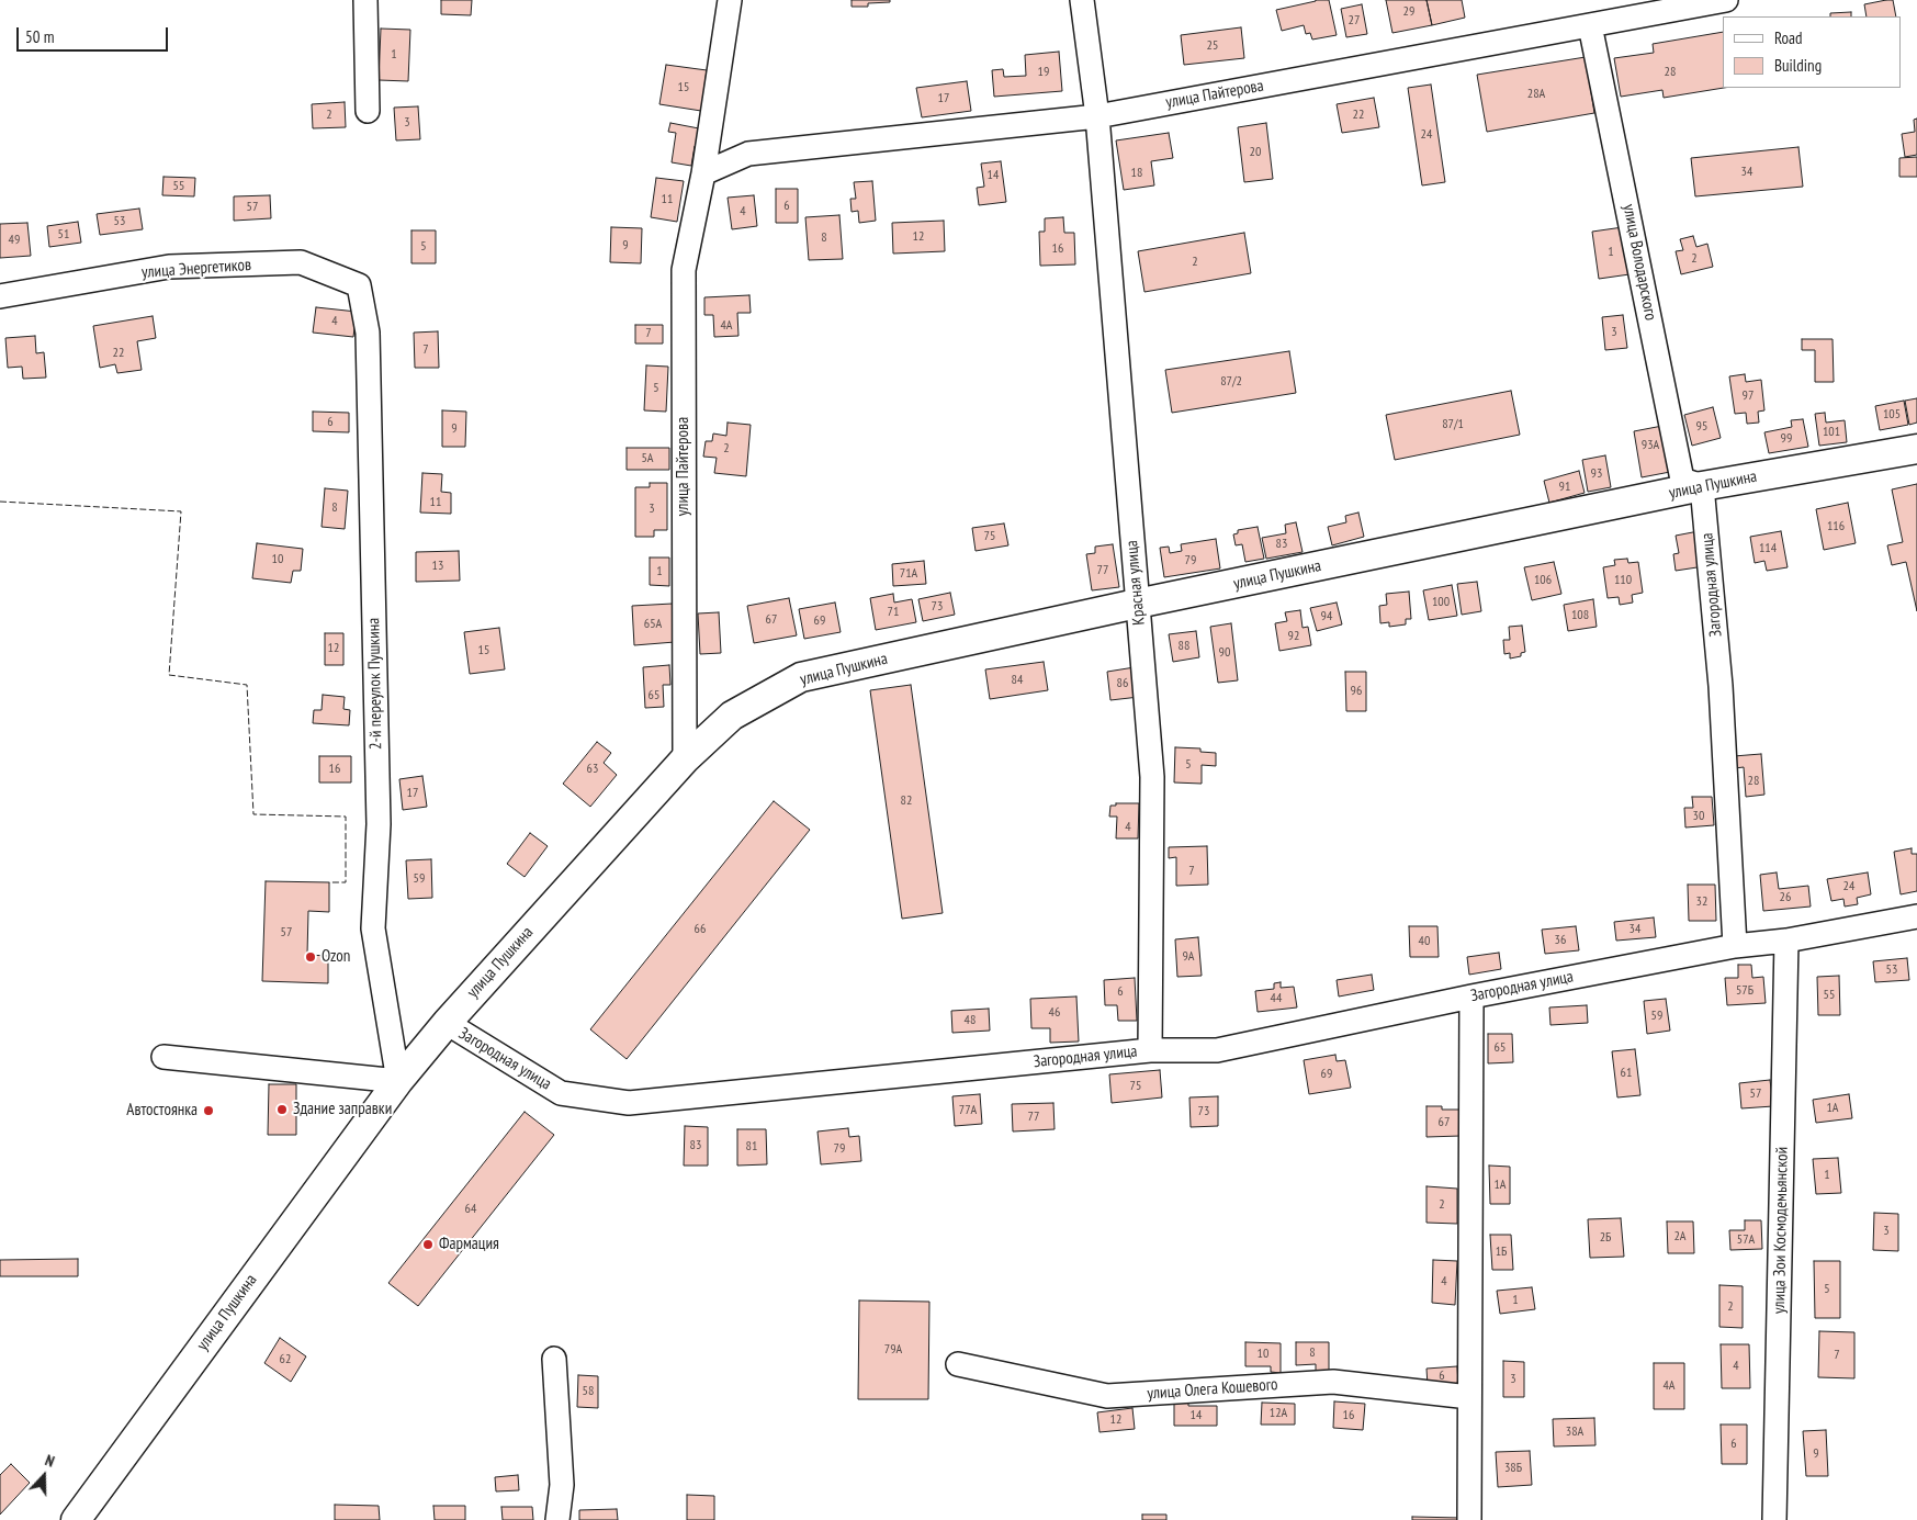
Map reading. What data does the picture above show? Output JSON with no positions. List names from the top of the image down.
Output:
{
  "streets": {
    "main road": ["улица Пушкина"],
    "street": [
      "улица Пайтерова",
      "улица Володарского",
      "улица Энергетиков",
      "Красная улица",
      "Загородная улица",
      "2-й переулок Пушкина",
      "улица Зои Космодемьянской",
      "улица Олега Кошевого"
    ]
  },
  "crossings": [
    ["улица Пайтерова", "улица Володарского"],
    ["улица Пайтерова", "улица Пушкина"],
    ["улица Пайтерова", "Красная улица"],
    ["улица Володарского", "улица Пушкина"],
    ["улица Володарского", "Загородная улица"],
    ["улица Энергетиков", "2-й переулок Пушкина"],
    ["улица Пушкина", "Красная улица"],
    ["улица Пушкина", "Загородная улица"],
    ["улица Пушкина", "2-й переулок Пушкина"],
    ["Красная улица", "Загородная улица"],
    ["Загородная улица", "улица Зои Космодемьянской"]
  ],
  "places": [
    "Ozon",
    "Здание заправки",
    "Автостоянка",
    "Фармация"
  ],
  "house_numbers": [
    "29",
    "27",
    "25",
    "1",
    "19",
    "28",
    "15",
    "28А",
    "17",
    "2",
    "22",
    "3",
    "24",
    "20",
    "34",
    "18",
    "14",
    "55",
    "11",
    "6",
    "57",
    "4",
    "53",
    "51",
    "12",
    "8",
    "49",
    "9",
    "5",
    "16",
    "1",
    "2",
    "2",
    "4",
    "4А",
    "3",
    "7",
    "7",
    "22",
    "87/2",
    "5",
    "97",
    "105",
    "6",
    "87/1",
    "95",
    "9",
    "101",
    "99",
    "93А",
    "2",
    "5А",
    "93",
    "91",
    "11",
    "8",
    "3",
    "116",
    "75",
    "83",
    "114",
    "10",
    "79",
    "13",
    "77",
    "1",
    "71А",
    "106",
    "110",
    "100",
    "73",
    "71",
    "108",
    "94",
    "67",
    "69",
    "65А",
    "92",
    "88",
    "12",
    "15",
    "90",
    "84",
    "86",
    "96",
    "65",
    "5",
    "16",
    "63",
    "28",
    "17",
    "82",
    "30",
    "4",
    "7",
    "59",
    "24",
    "26",
    "32",
    "66",
    "34",
    "57",
    "36",
    "40",
    "9А",
    "53",
    "57Б",
    "6",
    "55",
    "44",
    "46",
    "59",
    "48",
    "65",
    "61",
    "69",
    "75",
    "57",
    "1А",
    "77А",
    "73",
    "77",
    "67",
    "83",
    "81",
    "79",
    "1",
    "1А",
    "2",
    "64",
    "3",
    "2А",
    "2Б",
    "57А",
    "1Б",
    "4",
    "5",
    "1",
    "2",
    "79А",
    "8",
    "10",
    "7",
    "62",
    "4",
    "6",
    "3",
    "4А",
    "58",
    "12А",
    "14",
    "16",
    "12",
    "38А",
    "6",
    "9",
    "38Б"
  ],
  "legend": ["Road", "Building"],
  "scale_bar": "50 m",
  "north": "top"
}
